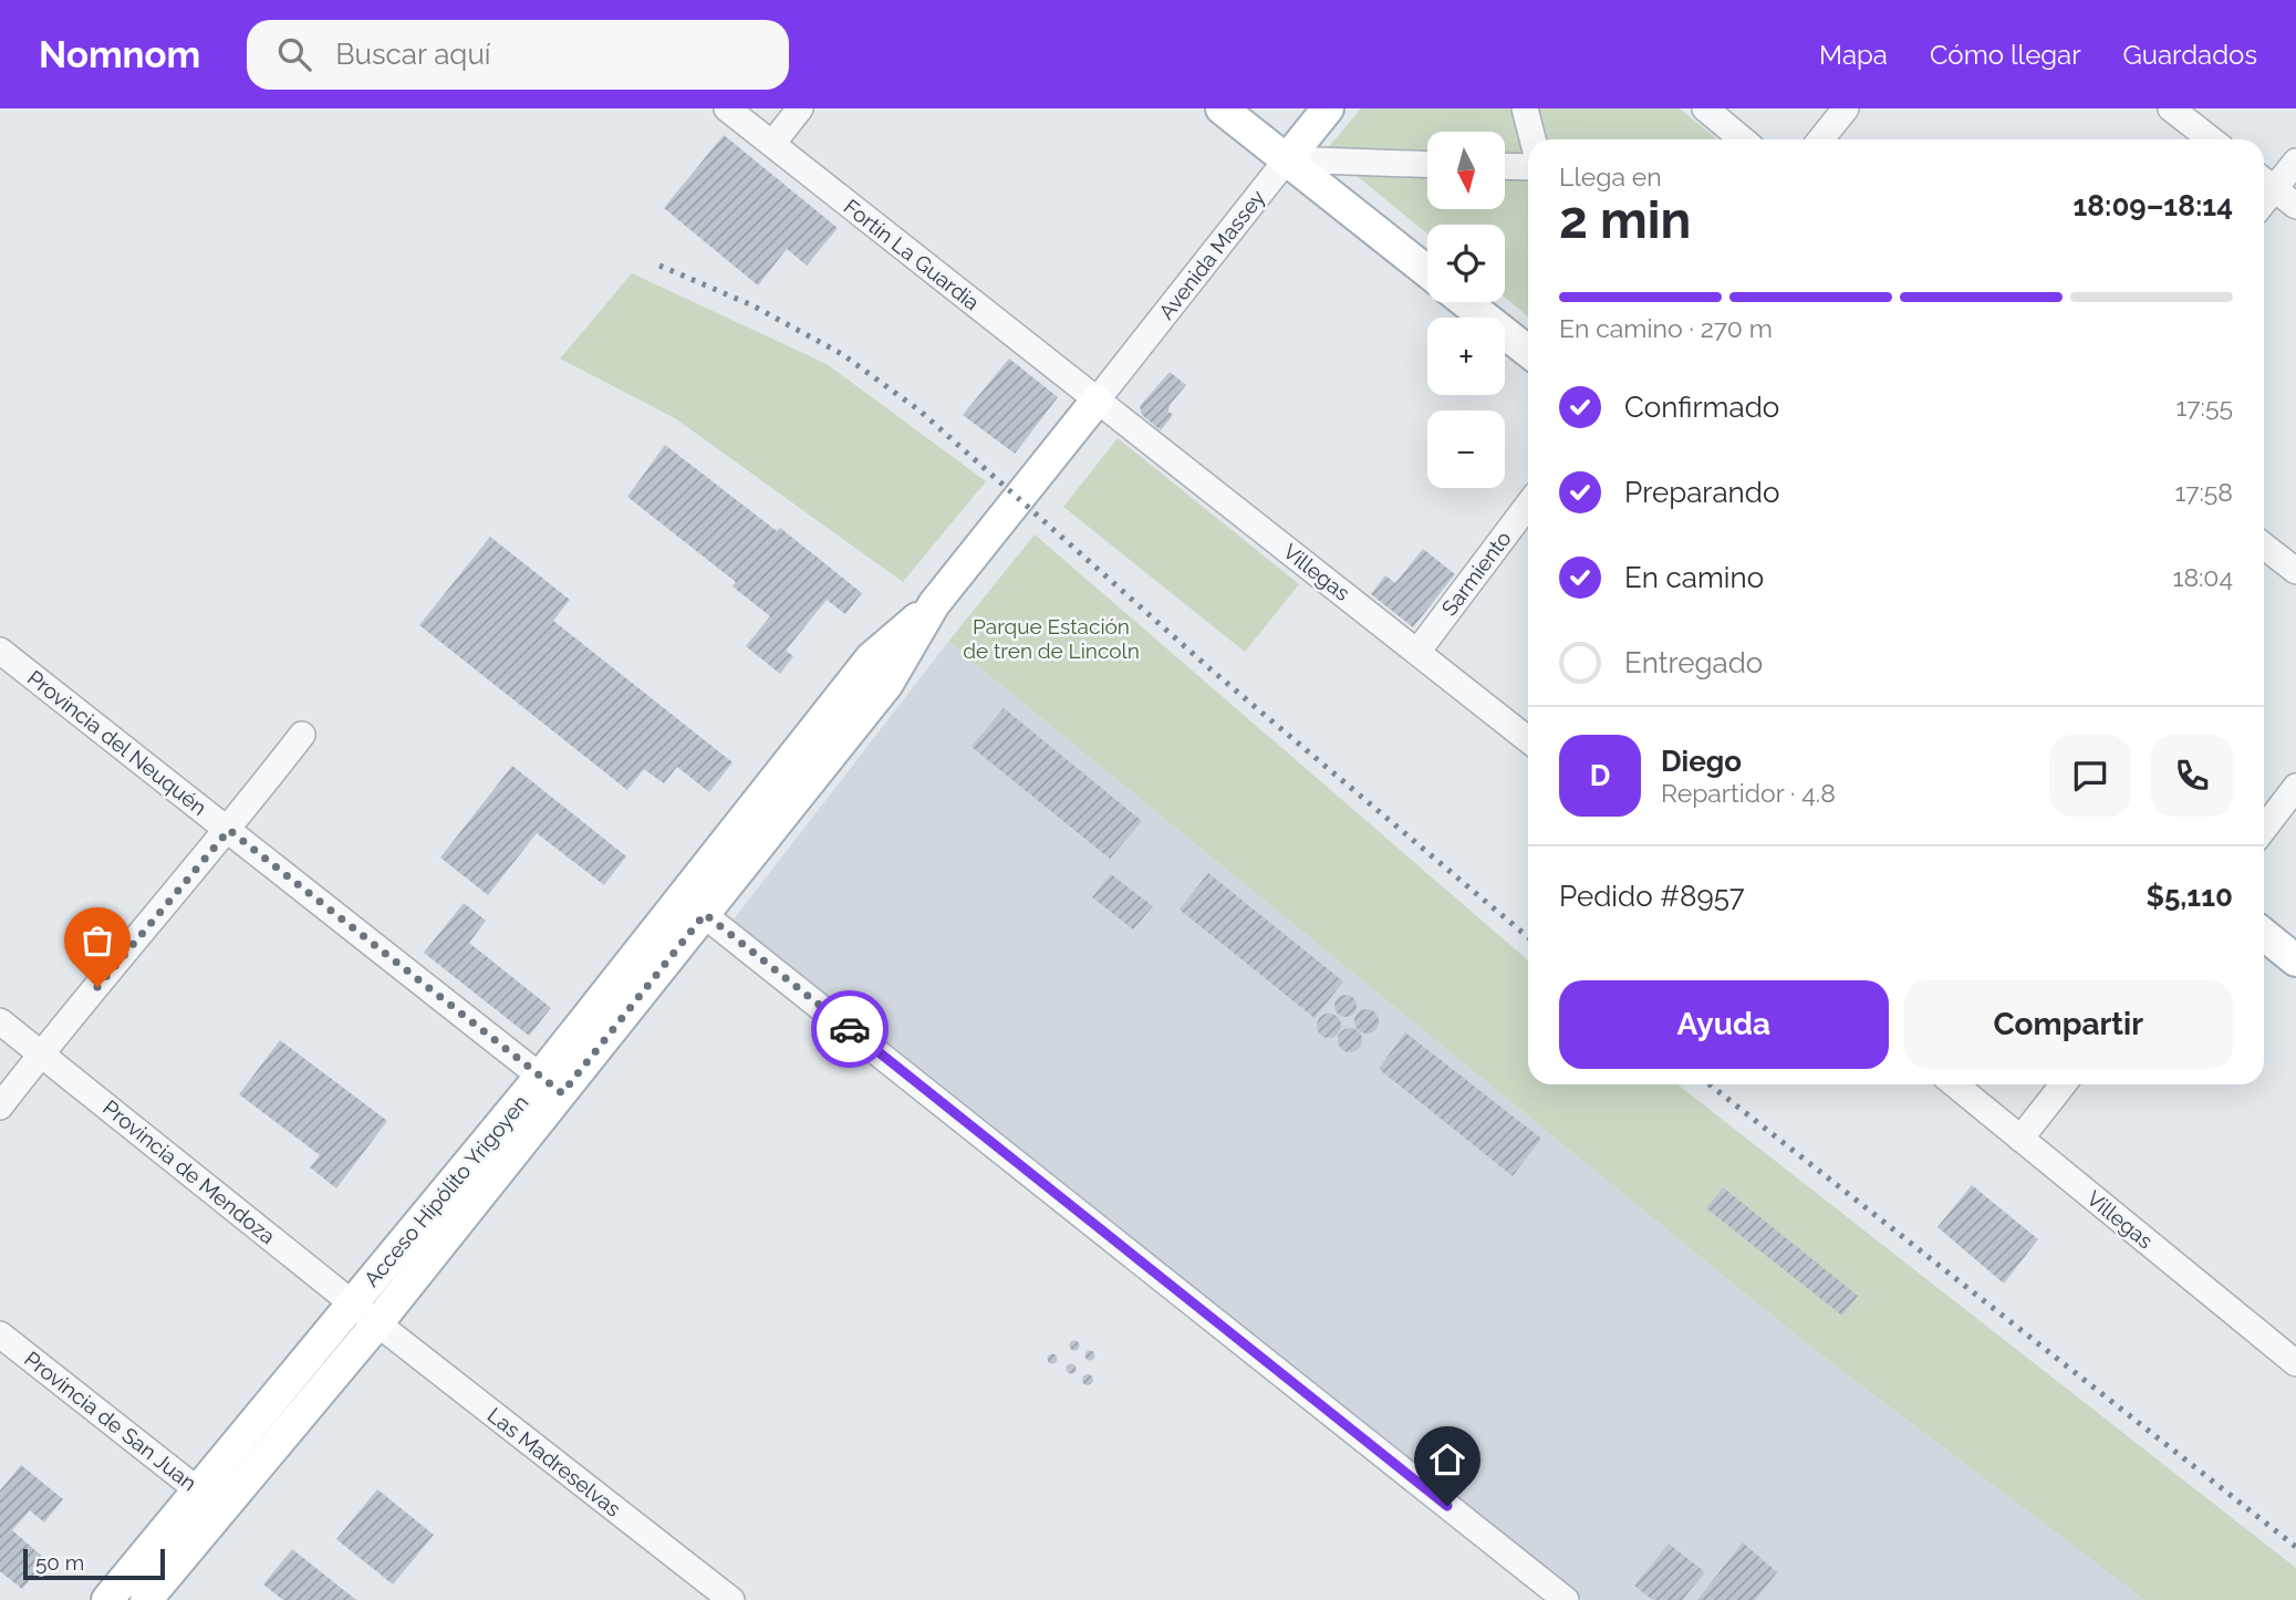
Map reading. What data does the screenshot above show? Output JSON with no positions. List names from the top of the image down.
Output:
{
  "streets": {
    "main road": ["Avenida Massey", "Acceso Hipólito Yrigoyen"],
    "street": [
      "Fortín La Guardia",
      "Villegas",
      "Sarmiento",
      "Provincia del Neuquén",
      "Provincia de Mendoza",
      "Provincia de San Juan",
      "Las Madreselvas"
    ]
  },
  "crossings": [
    ["Fortín La Guardia", "Avenida Massey"],
    ["Fortín La Guardia", "Villegas"],
    ["Fortín La Guardia", "Acceso Hipólito Yrigoyen"],
    ["Avenida Massey", "Villegas"],
    ["Avenida Massey", "Acceso Hipólito Yrigoyen"],
    ["Villegas", "Sarmiento"],
    ["Villegas", "Acceso Hipólito Yrigoyen"],
    ["Provincia del Neuquén", "Acceso Hipólito Yrigoyen"],
    ["Provincia de Mendoza", "Acceso Hipólito Yrigoyen"],
    ["Provincia de Mendoza", "Las Madreselvas"],
    ["Acceso Hipólito Yrigoyen", "Provincia de San Juan"],
    ["Acceso Hipólito Yrigoyen", "Las Madreselvas"]
  ],
  "parks": ["Parque Estación de tren de Lincoln"],
  "scale_bar": "50 m",
  "north": "bottom",
  "page": {
    "header": "Nomnom",
    "search": "Buscar aquí",
    "nav": ["Mapa", "Cómo llegar", "Guardados"],
    "map_buttons": ["+", "−"],
    "heading": ["2 min", "Llega en", "18:09–18:14"],
    "panel": [
      "Diego",
      "Repartidor · 4.8",
      "Pedido #8957",
      "$5,110"
    ],
    "bar": "En camino · 270 m",
    "list": [
      ["Confirmado", "17:55"],
      ["Preparando", "17:58"],
      ["En camino", "18:04"],
      "Entregado"
    ],
    "round": "D",
    "buttons": ["Ayuda", "Compartir"],
    "scale": "50 m"
  }
}
